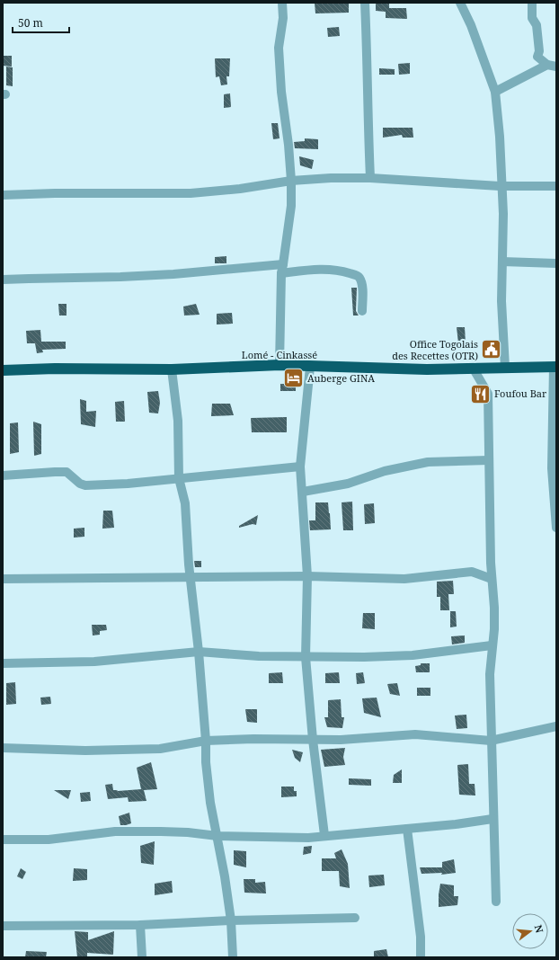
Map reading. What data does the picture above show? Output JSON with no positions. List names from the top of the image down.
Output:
{
  "streets": {
    "highway": ["Lomé - Cinkassé"]
  },
  "places": {
    "public building": ["Office Togolais des Recettes (OTR)"],
    "hotel": ["Auberge GINA"],
    "restaurant": ["Foufou Bar"]
  },
  "scale_bar": "50 m",
  "north": "right"
}
